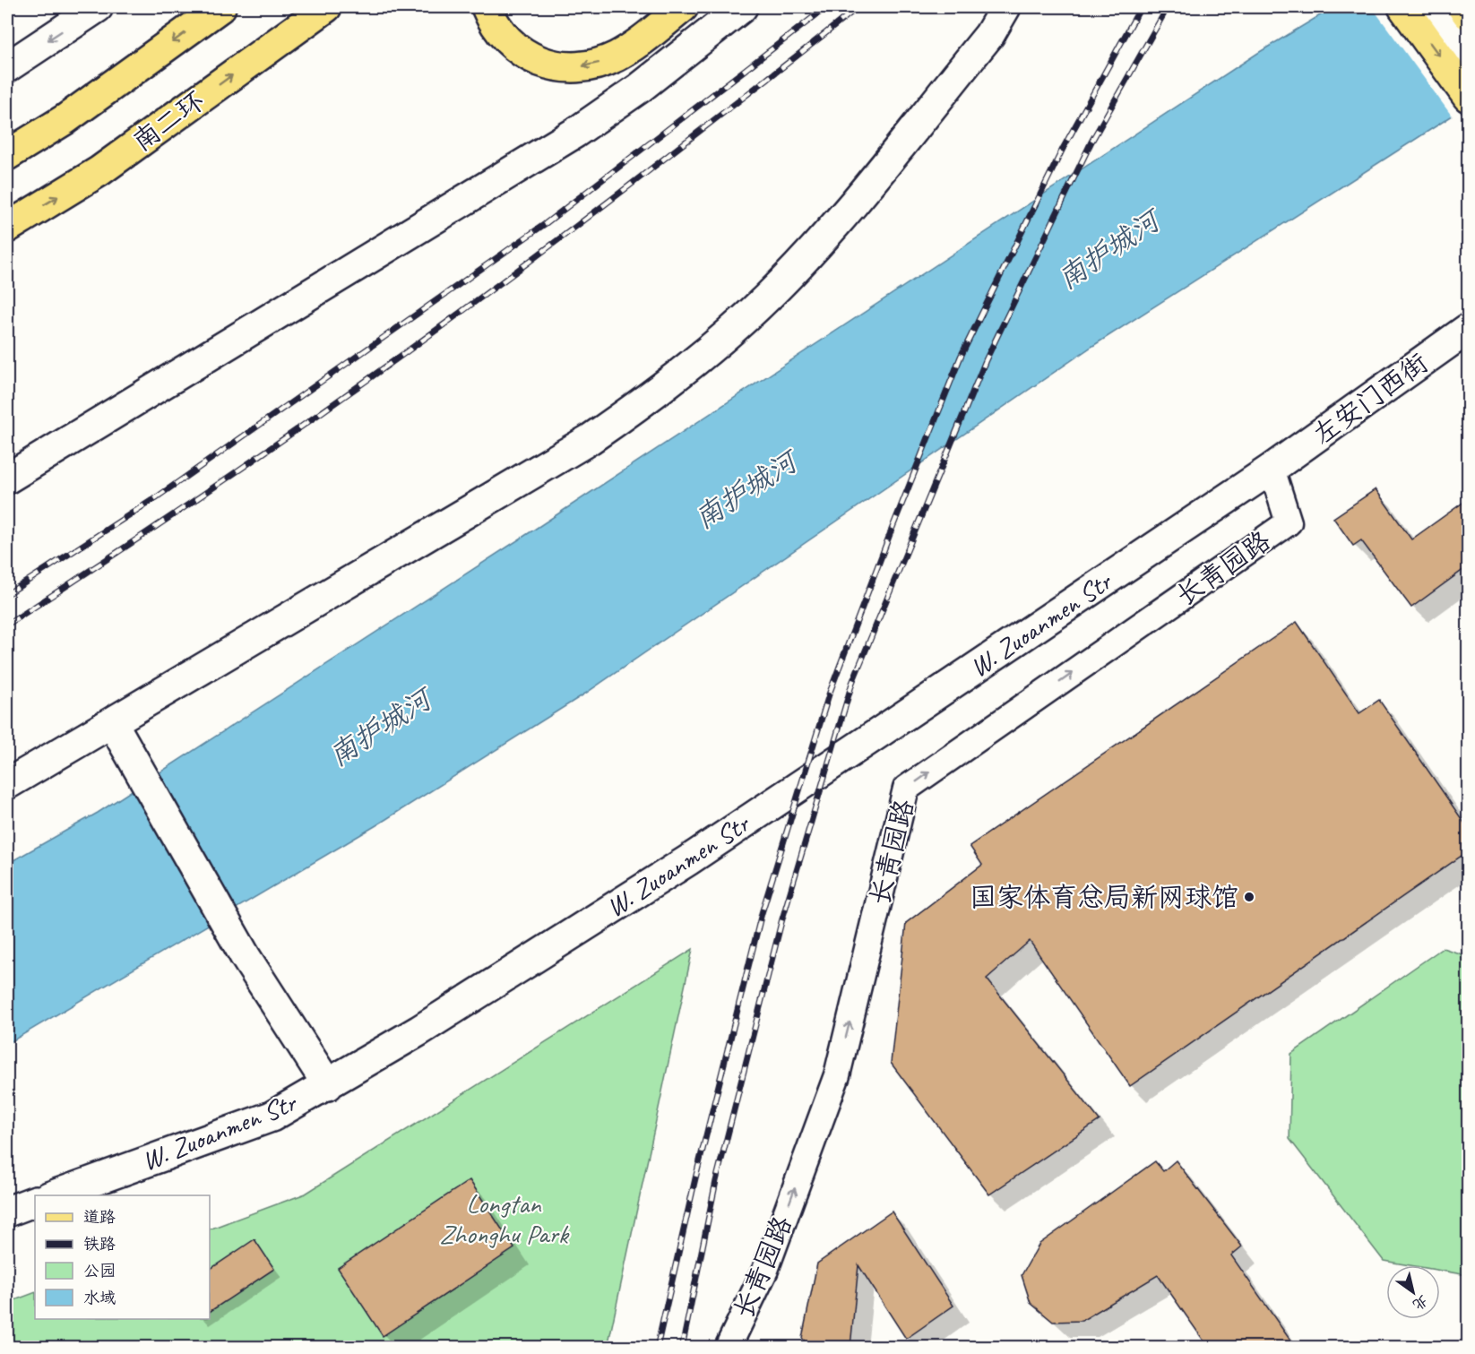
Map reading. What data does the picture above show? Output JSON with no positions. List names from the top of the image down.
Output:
{
  "streets": {
    "main road": ["南二环"],
    "street": ["左安门西街", "长青园路", "W. Zuoanmen Str"]
  },
  "crossings": [
    ["左安门西街", "长青园路"],
    ["左安门西街", "W. Zuoanmen Str"],
    ["长青园路", "W. Zuoanmen Str"]
  ],
  "one_way": ["长青园路"],
  "water": ["南护城河"],
  "parks": ["Longtan Zhonghu Park"],
  "places": ["国家体育总局新网球馆"],
  "legend": [
    "道路",
    "铁路",
    "公园",
    "水域"
  ],
  "north": "bottom right"
}
